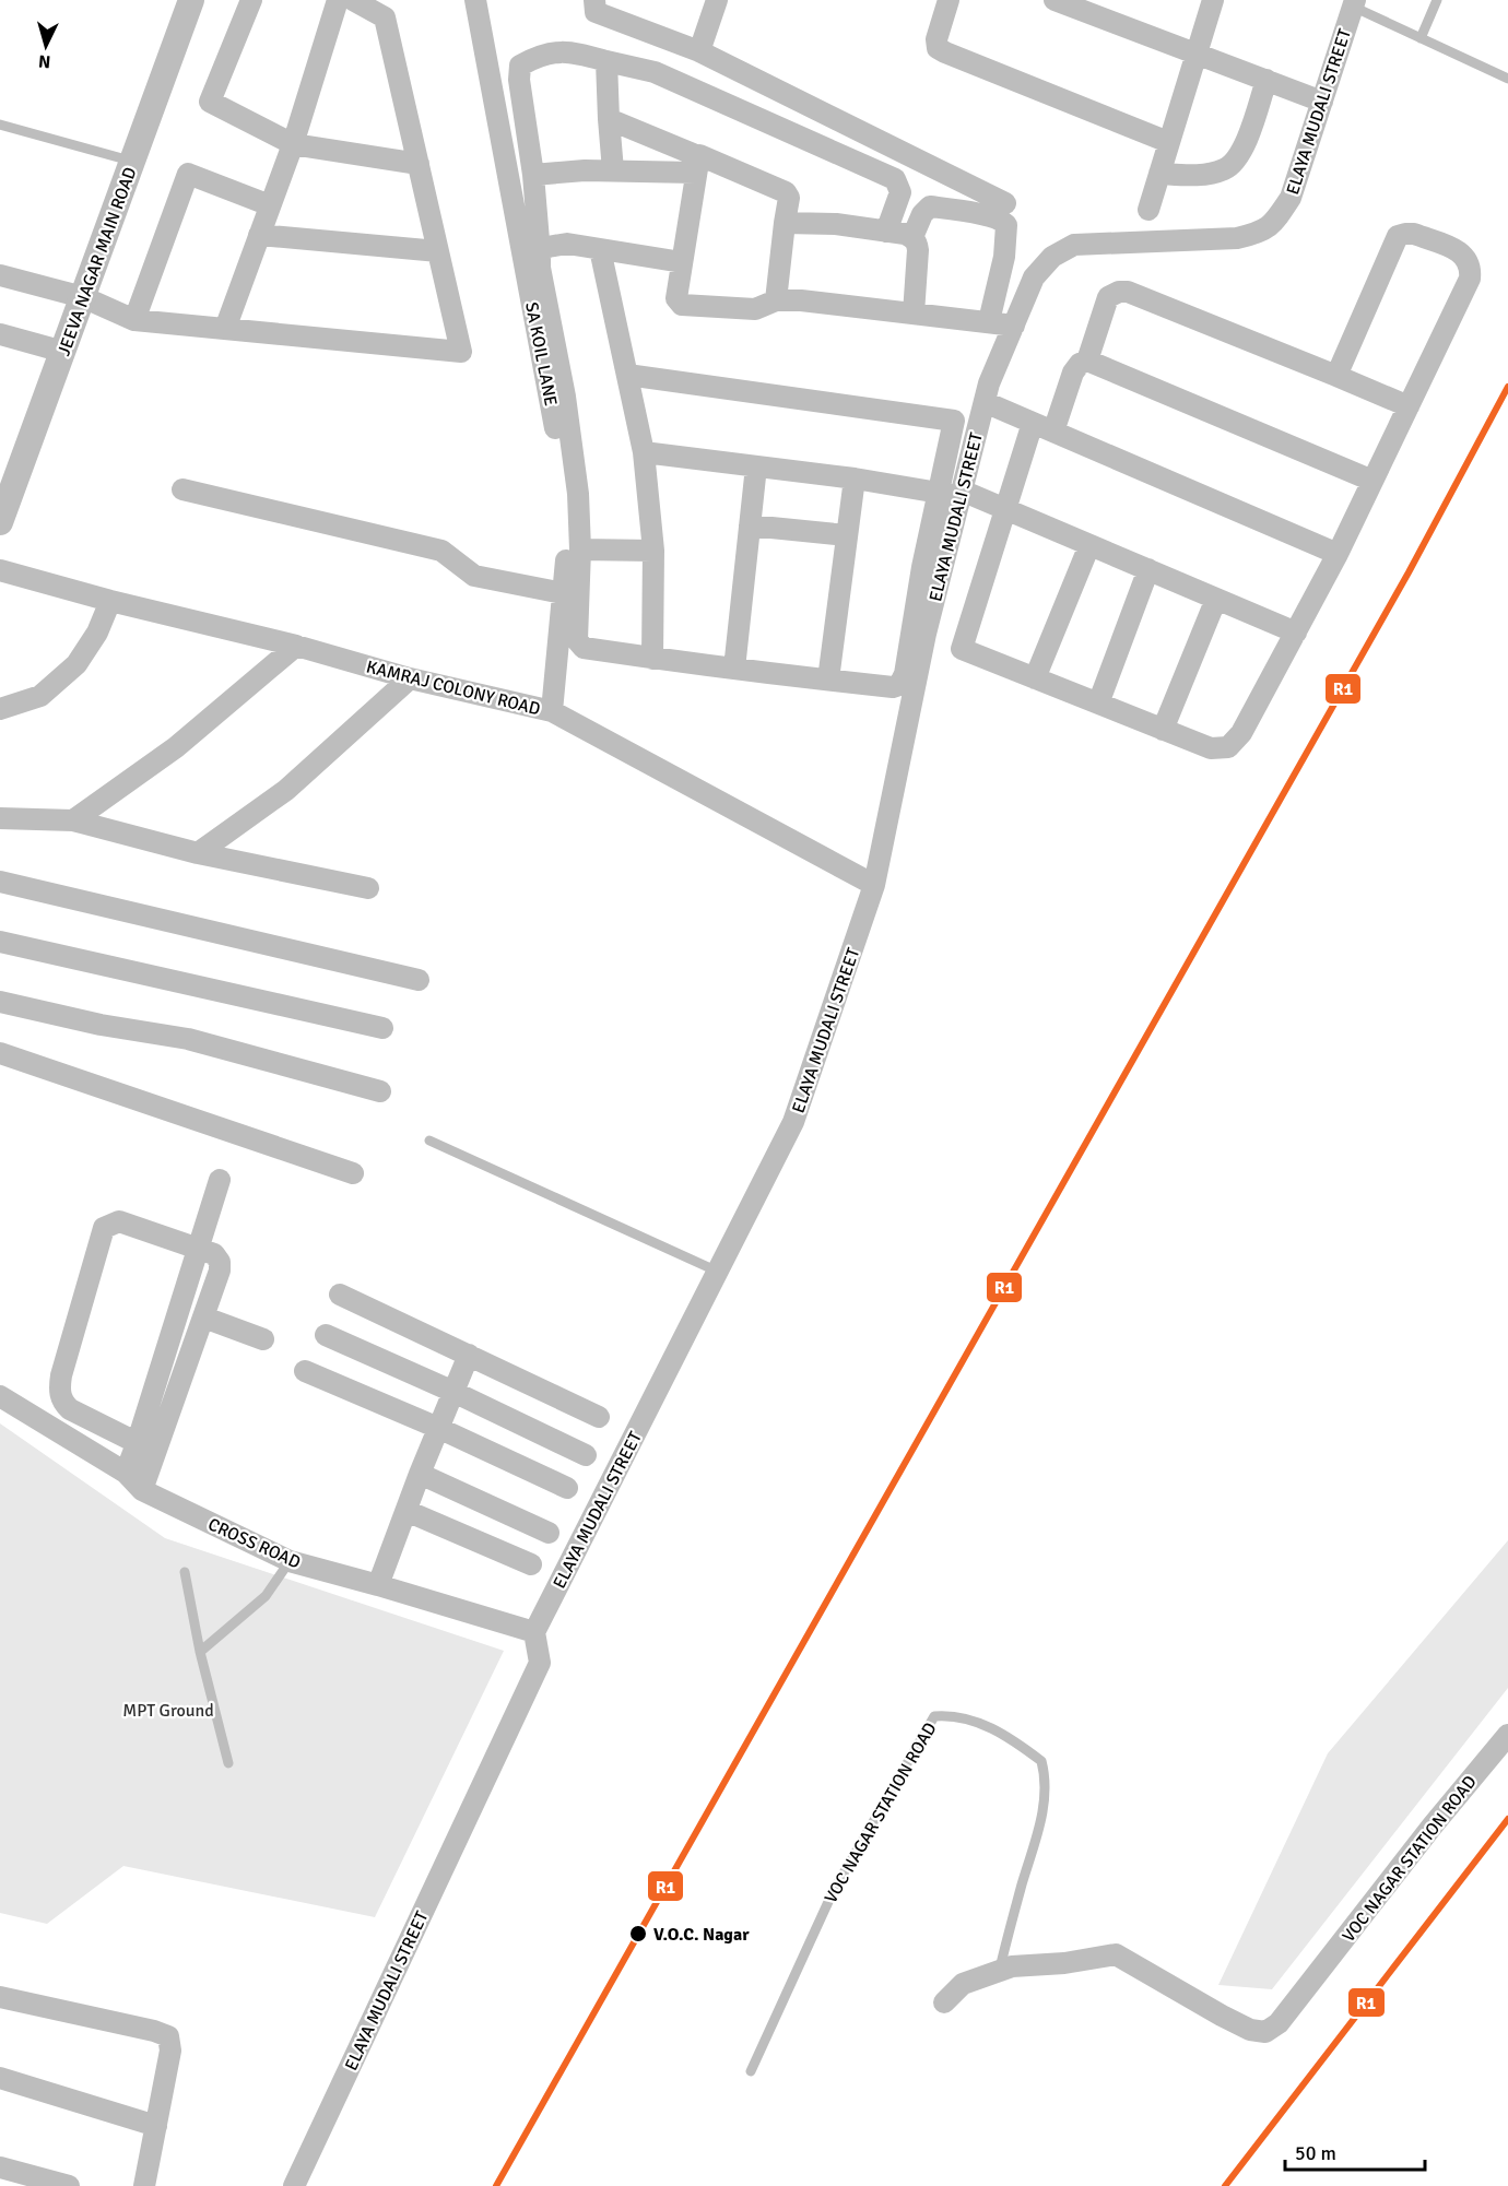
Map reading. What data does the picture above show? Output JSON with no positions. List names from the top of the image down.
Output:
{
  "streets": {
    "street": [
      "ELAYA MUDALI STREET",
      "JEEVA NAGAR MAIN ROAD",
      "SA KOIL LANE",
      "KAMRAJ COLONY ROAD",
      "CROSS ROAD",
      "VOC NAGAR STATION ROAD"
    ]
  },
  "crossings": [
    ["ELAYA MUDALI STREET", "KAMRAJ COLONY ROAD"],
    ["ELAYA MUDALI STREET", "CROSS ROAD"],
    ["SA KOIL LANE", "KAMRAJ COLONY ROAD"]
  ],
  "parks": ["MPT Ground"],
  "places": ["V.O.C. Nagar"],
  "lines": ["transit line R1"],
  "scale_bar": "50 m",
  "north": "bottom"
}
